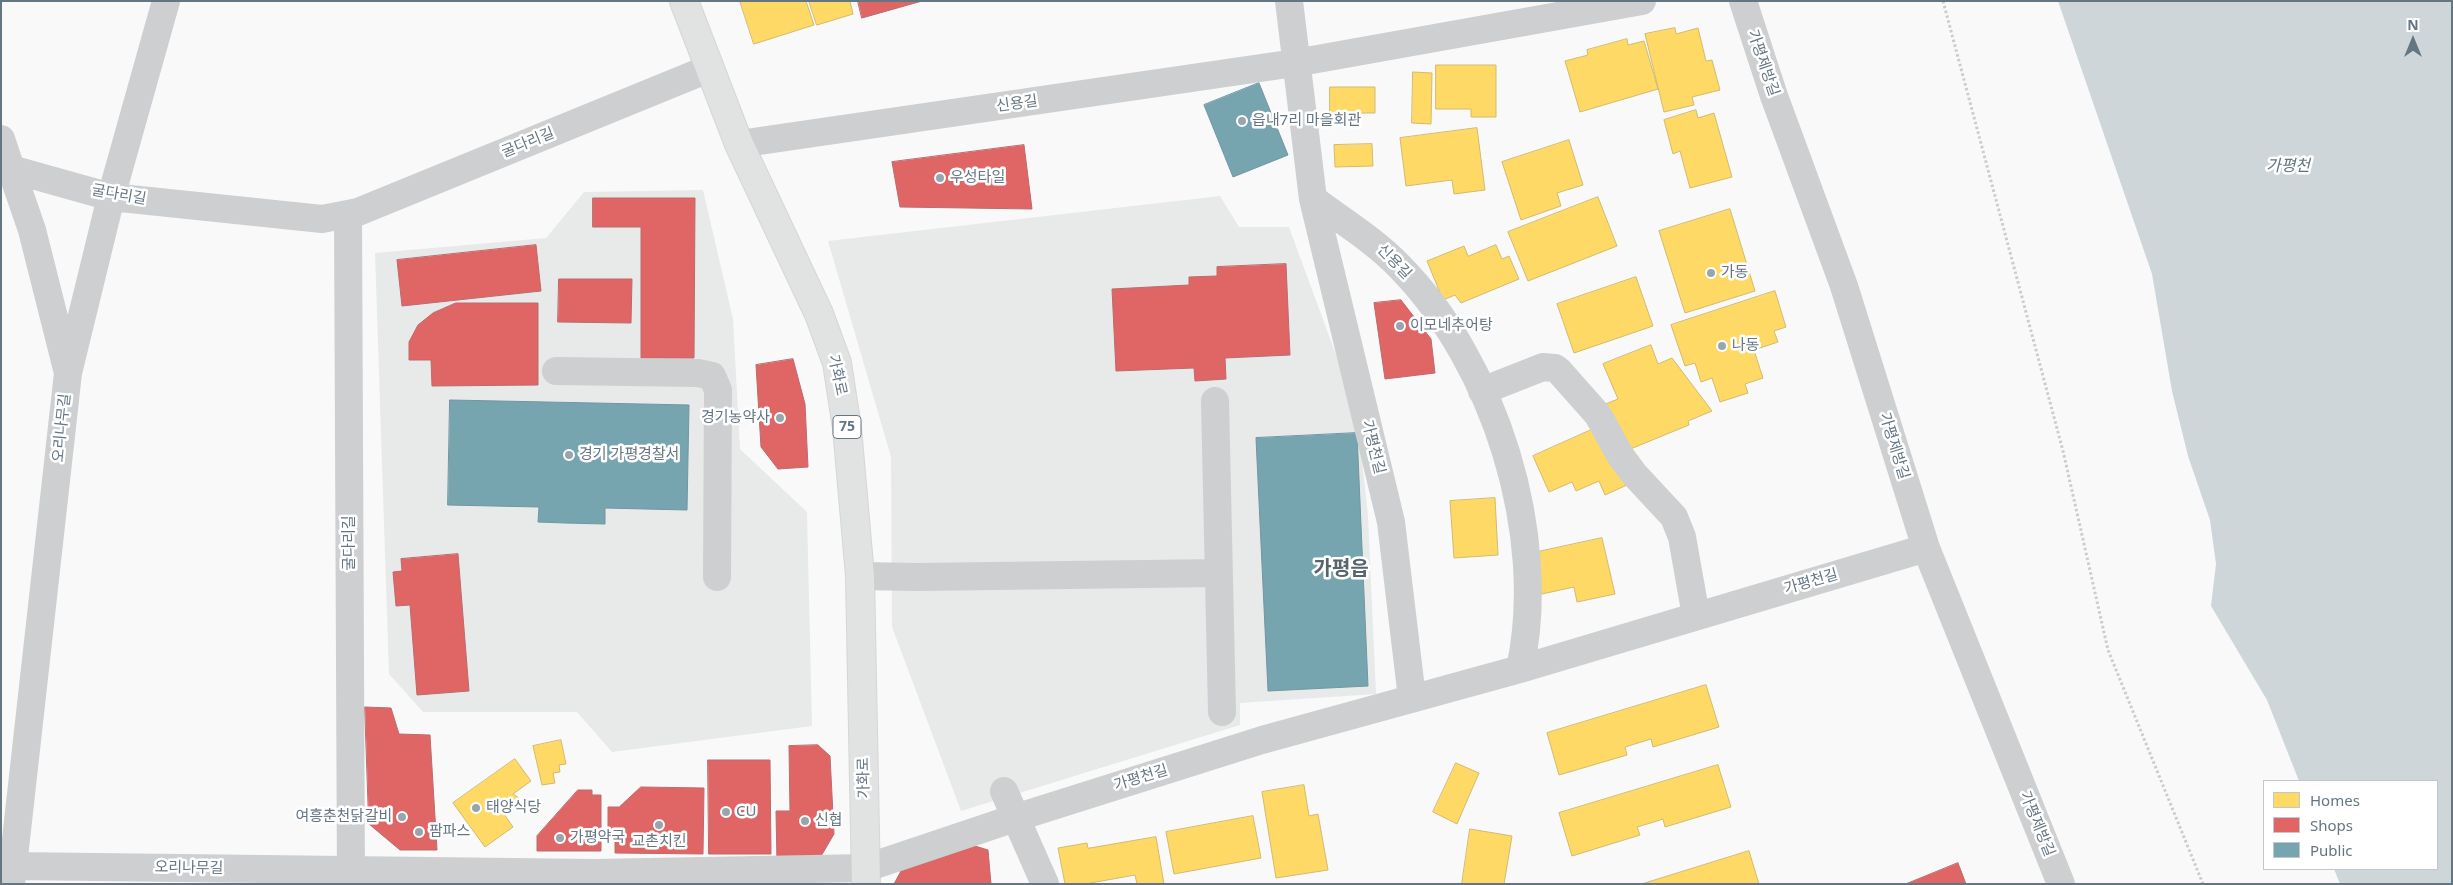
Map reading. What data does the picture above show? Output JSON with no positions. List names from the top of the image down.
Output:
{
  "streets": {
    "main road": ["가화로", "75"],
    "street": [
      "가평제방길",
      "신용길",
      "굴다리길",
      "오리나무길",
      "가평천길"
    ]
  },
  "crossings": [
    ["가평제방길", "가평천길"],
    ["신용길", "가화로"],
    ["신용길", "가평천길"],
    ["굴다리길", "가화로"],
    ["굴다리길", "오리나무길"],
    ["가화로", "가평천길"]
  ],
  "districts": ["가평읍"],
  "water": ["가평천"],
  "places": [
    "읍내7리 마을회관",
    "우성타일",
    "가동",
    "이모네추어탕",
    "나동",
    "경기농약사",
    "경기 가평경찰서",
    "태양식당",
    "CU",
    "여흥춘천닭갈비",
    "신협",
    "교촌치킨",
    "팜파스",
    "가평약국"
  ],
  "legend": ["Homes", "Shops", "Public"],
  "north": "top"
}
